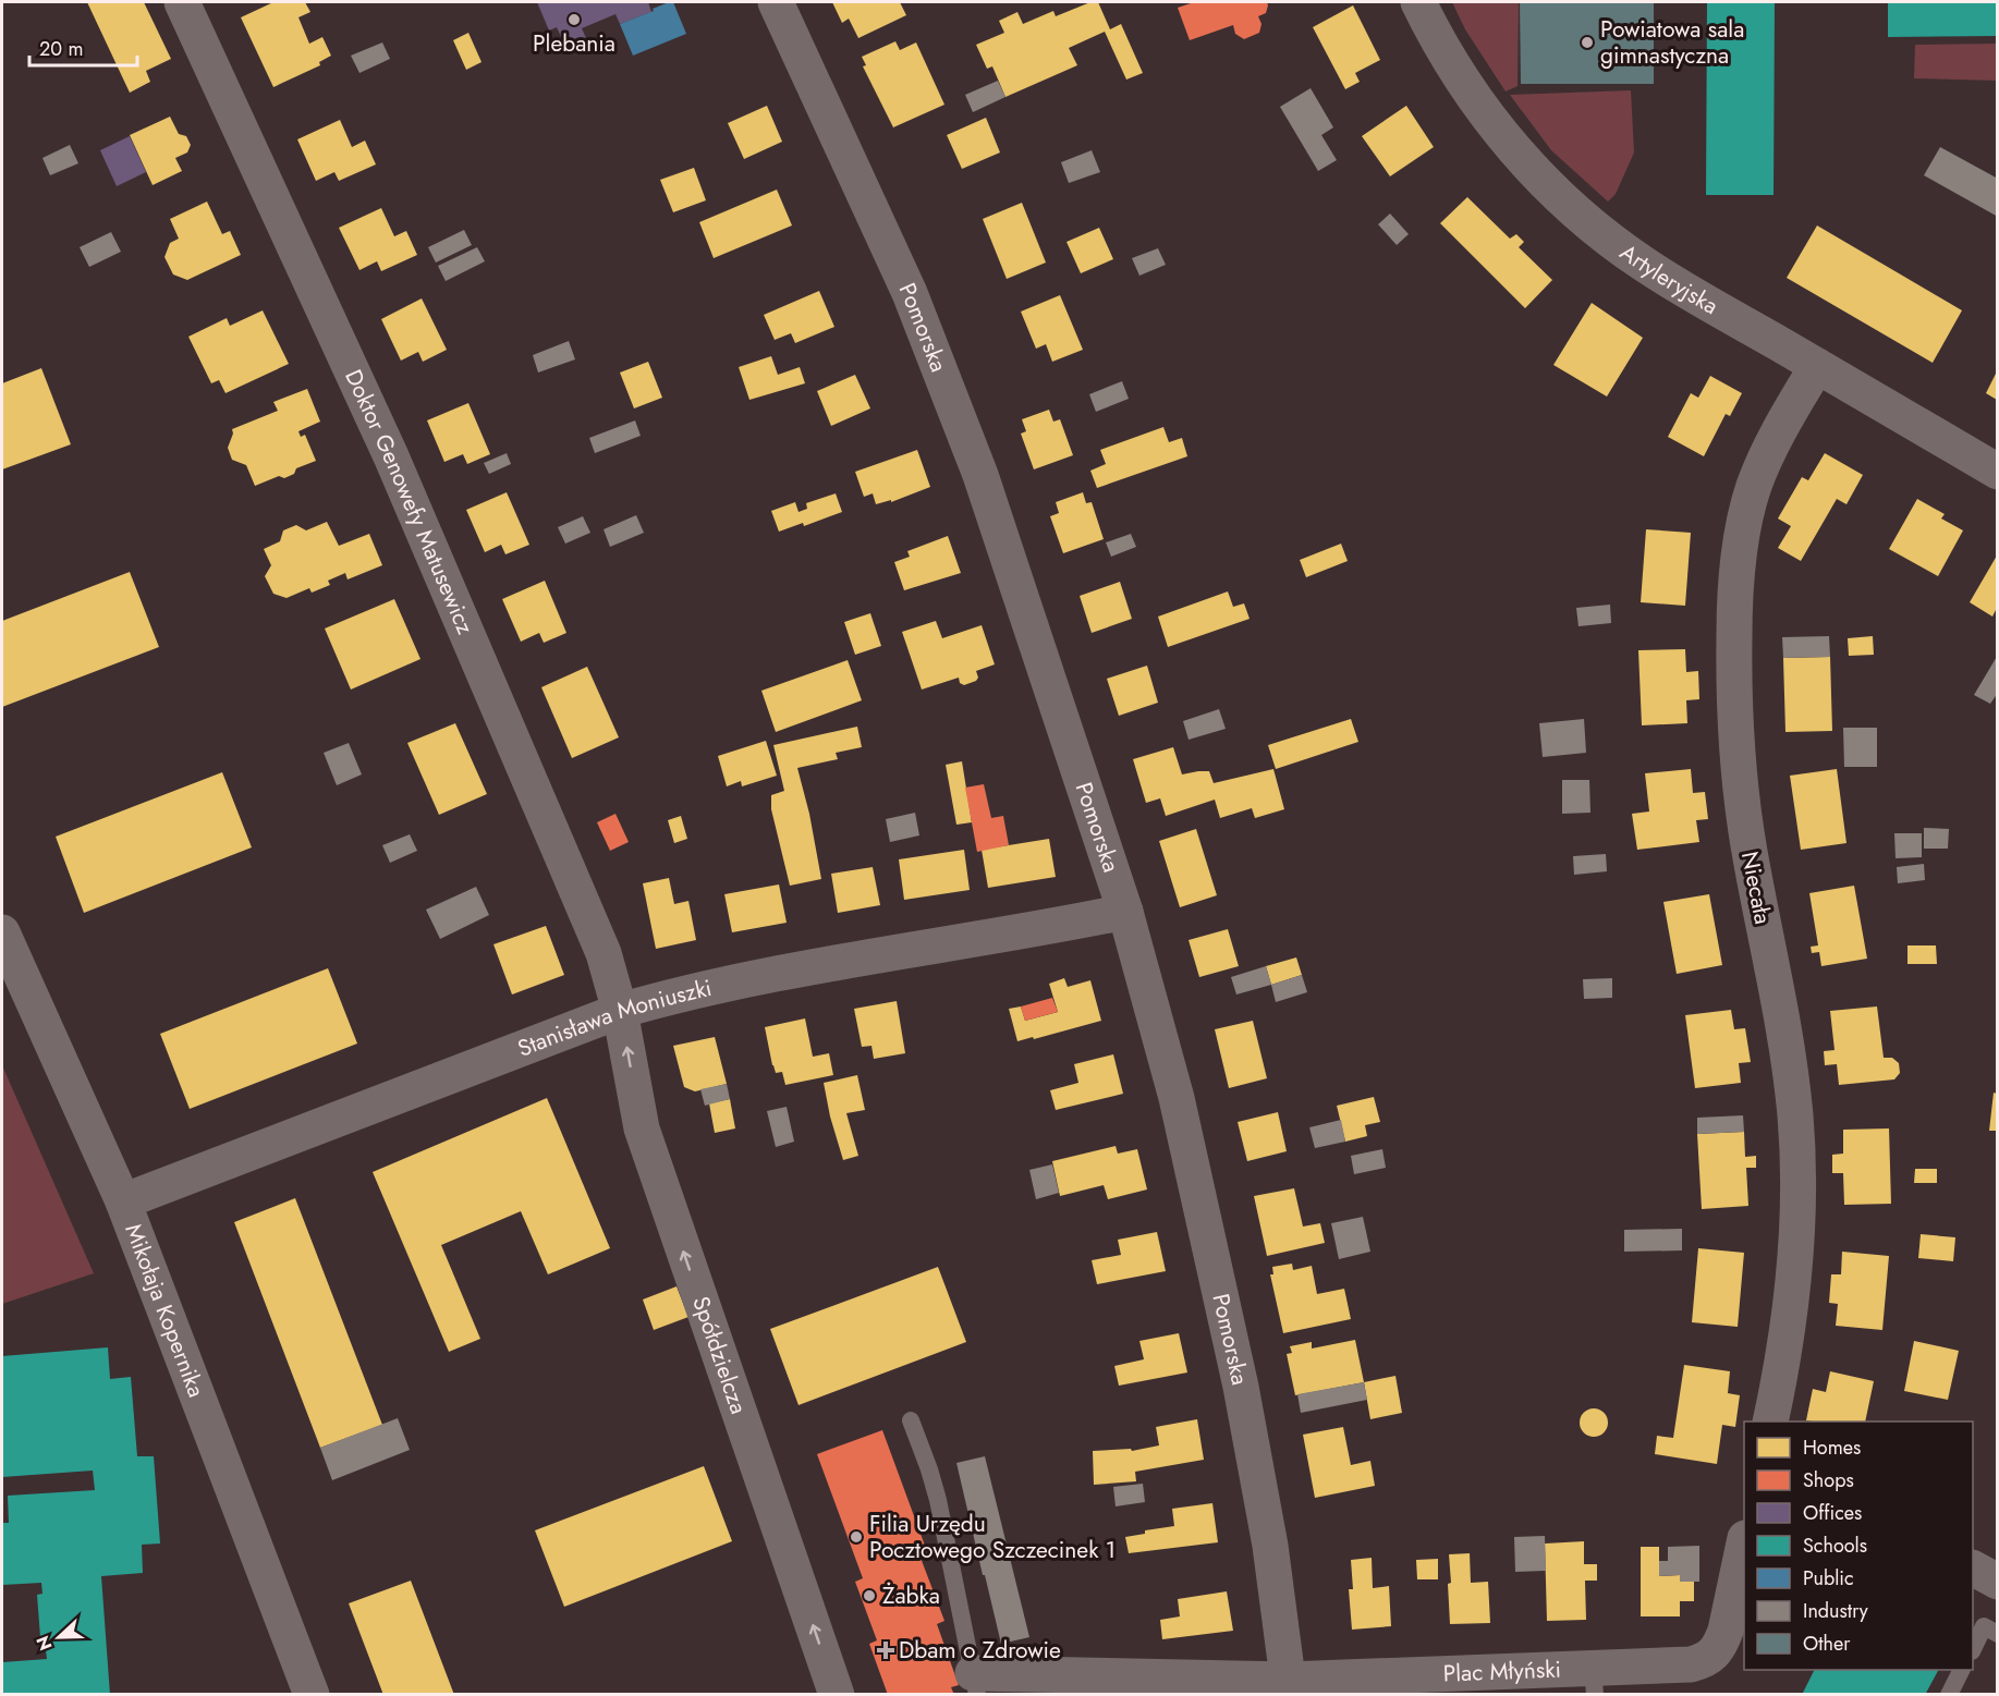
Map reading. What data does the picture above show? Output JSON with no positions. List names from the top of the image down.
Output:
{
  "streets": {
    "street": [
      "Artyleryjska",
      "Pomorska",
      "Doktor Genowefy Matusewicz",
      "Niecała",
      "Stanisława Moniuszki",
      "Mikołaja Kopernika",
      "Spółdzielcza",
      "Plac Młyński"
    ]
  },
  "crossings": [
    ["Artyleryjska", "Niecała"],
    ["Pomorska", "Stanisława Moniuszki"],
    ["Pomorska", "Plac Młyński"],
    ["Doktor Genowefy Matusewicz", "Stanisława Moniuszki"],
    ["Doktor Genowefy Matusewicz", "Spółdzielcza"],
    ["Stanisława Moniuszki", "Mikołaja Kopernika"],
    ["Stanisława Moniuszki", "Spółdzielcza"]
  ],
  "one_way": ["Spółdzielcza"],
  "places": {
    "other": [
      "Plebania",
      "Powiatowa sala gimnastyczna",
      "Filia Urzędu Pocztowego Szczecinek 1",
      "Żabka"
    ],
    "health": ["Dbam o Zdrowie"]
  },
  "legend": [
    "Homes",
    "Shops",
    "Offices",
    "Schools",
    "Public",
    "Industry",
    "Other"
  ],
  "scale_bar": "20 m",
  "north": "left"
}
